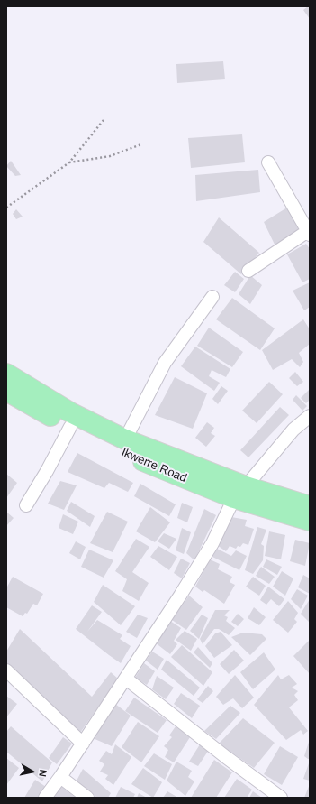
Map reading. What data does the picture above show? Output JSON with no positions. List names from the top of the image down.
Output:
{
  "streets": {
    "main road": ["Ikwerre Road"]
  },
  "north": "right"
}
